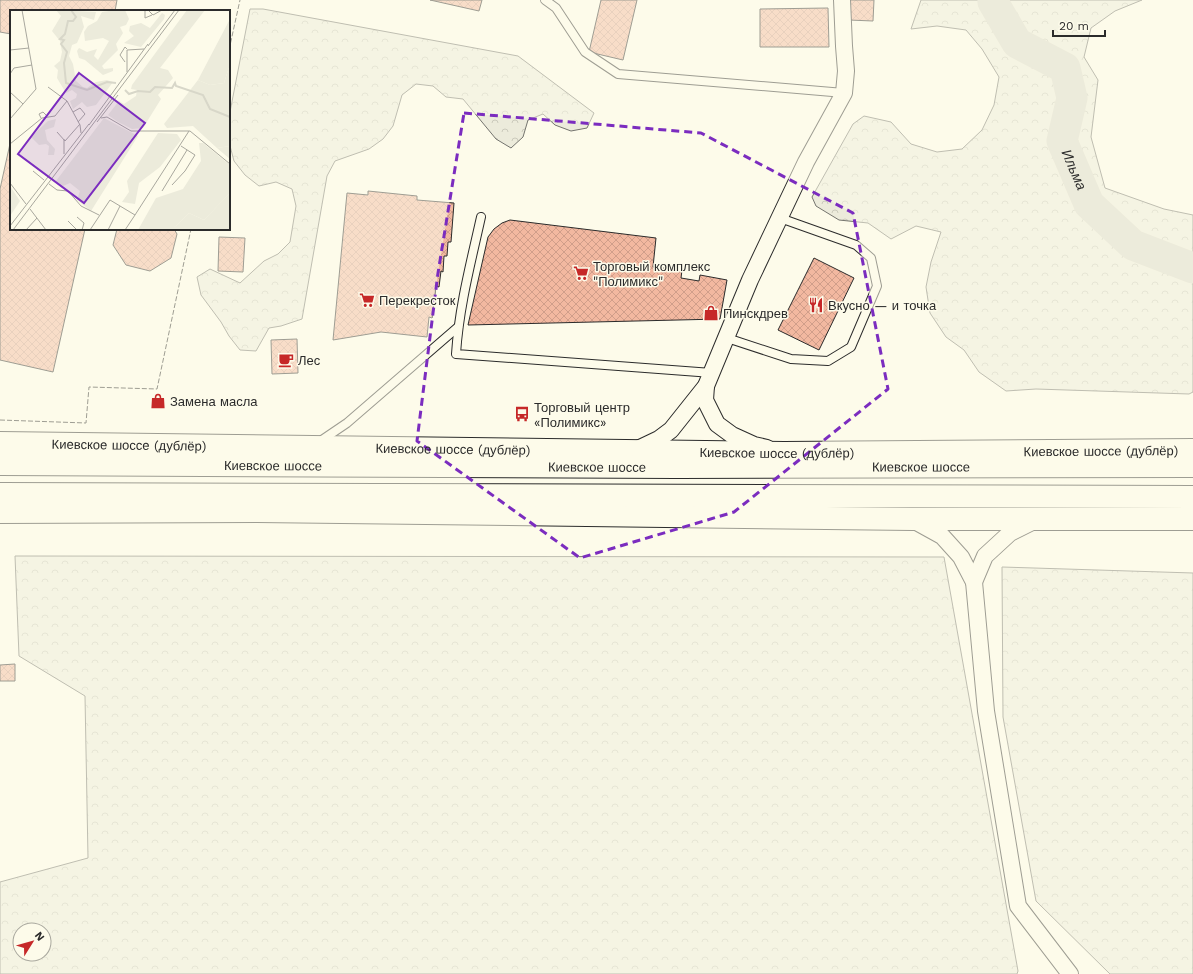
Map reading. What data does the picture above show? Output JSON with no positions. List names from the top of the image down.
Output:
{
  "streets": {
    "main road": ["Киевское шоссе (дублёр)", "Киевское шоссе"]
  },
  "crossings": [
    ["Киевское шоссе (дублёр)", "Киевское шоссе"]
  ],
  "water": ["Ильма"],
  "places": {
    "supermarket": ["Торговый комплекс \"Полимикс\"", "Перекресток"],
    "restaurant": ["Вкусно — и точка"],
    "shop": ["Пинскдрев", "Замена масла"],
    "cafe": ["Лес"],
    "bus stop": ["Торговый центр «Полимикс»"]
  },
  "scale_bar": "20 m",
  "north": "top right"
}
